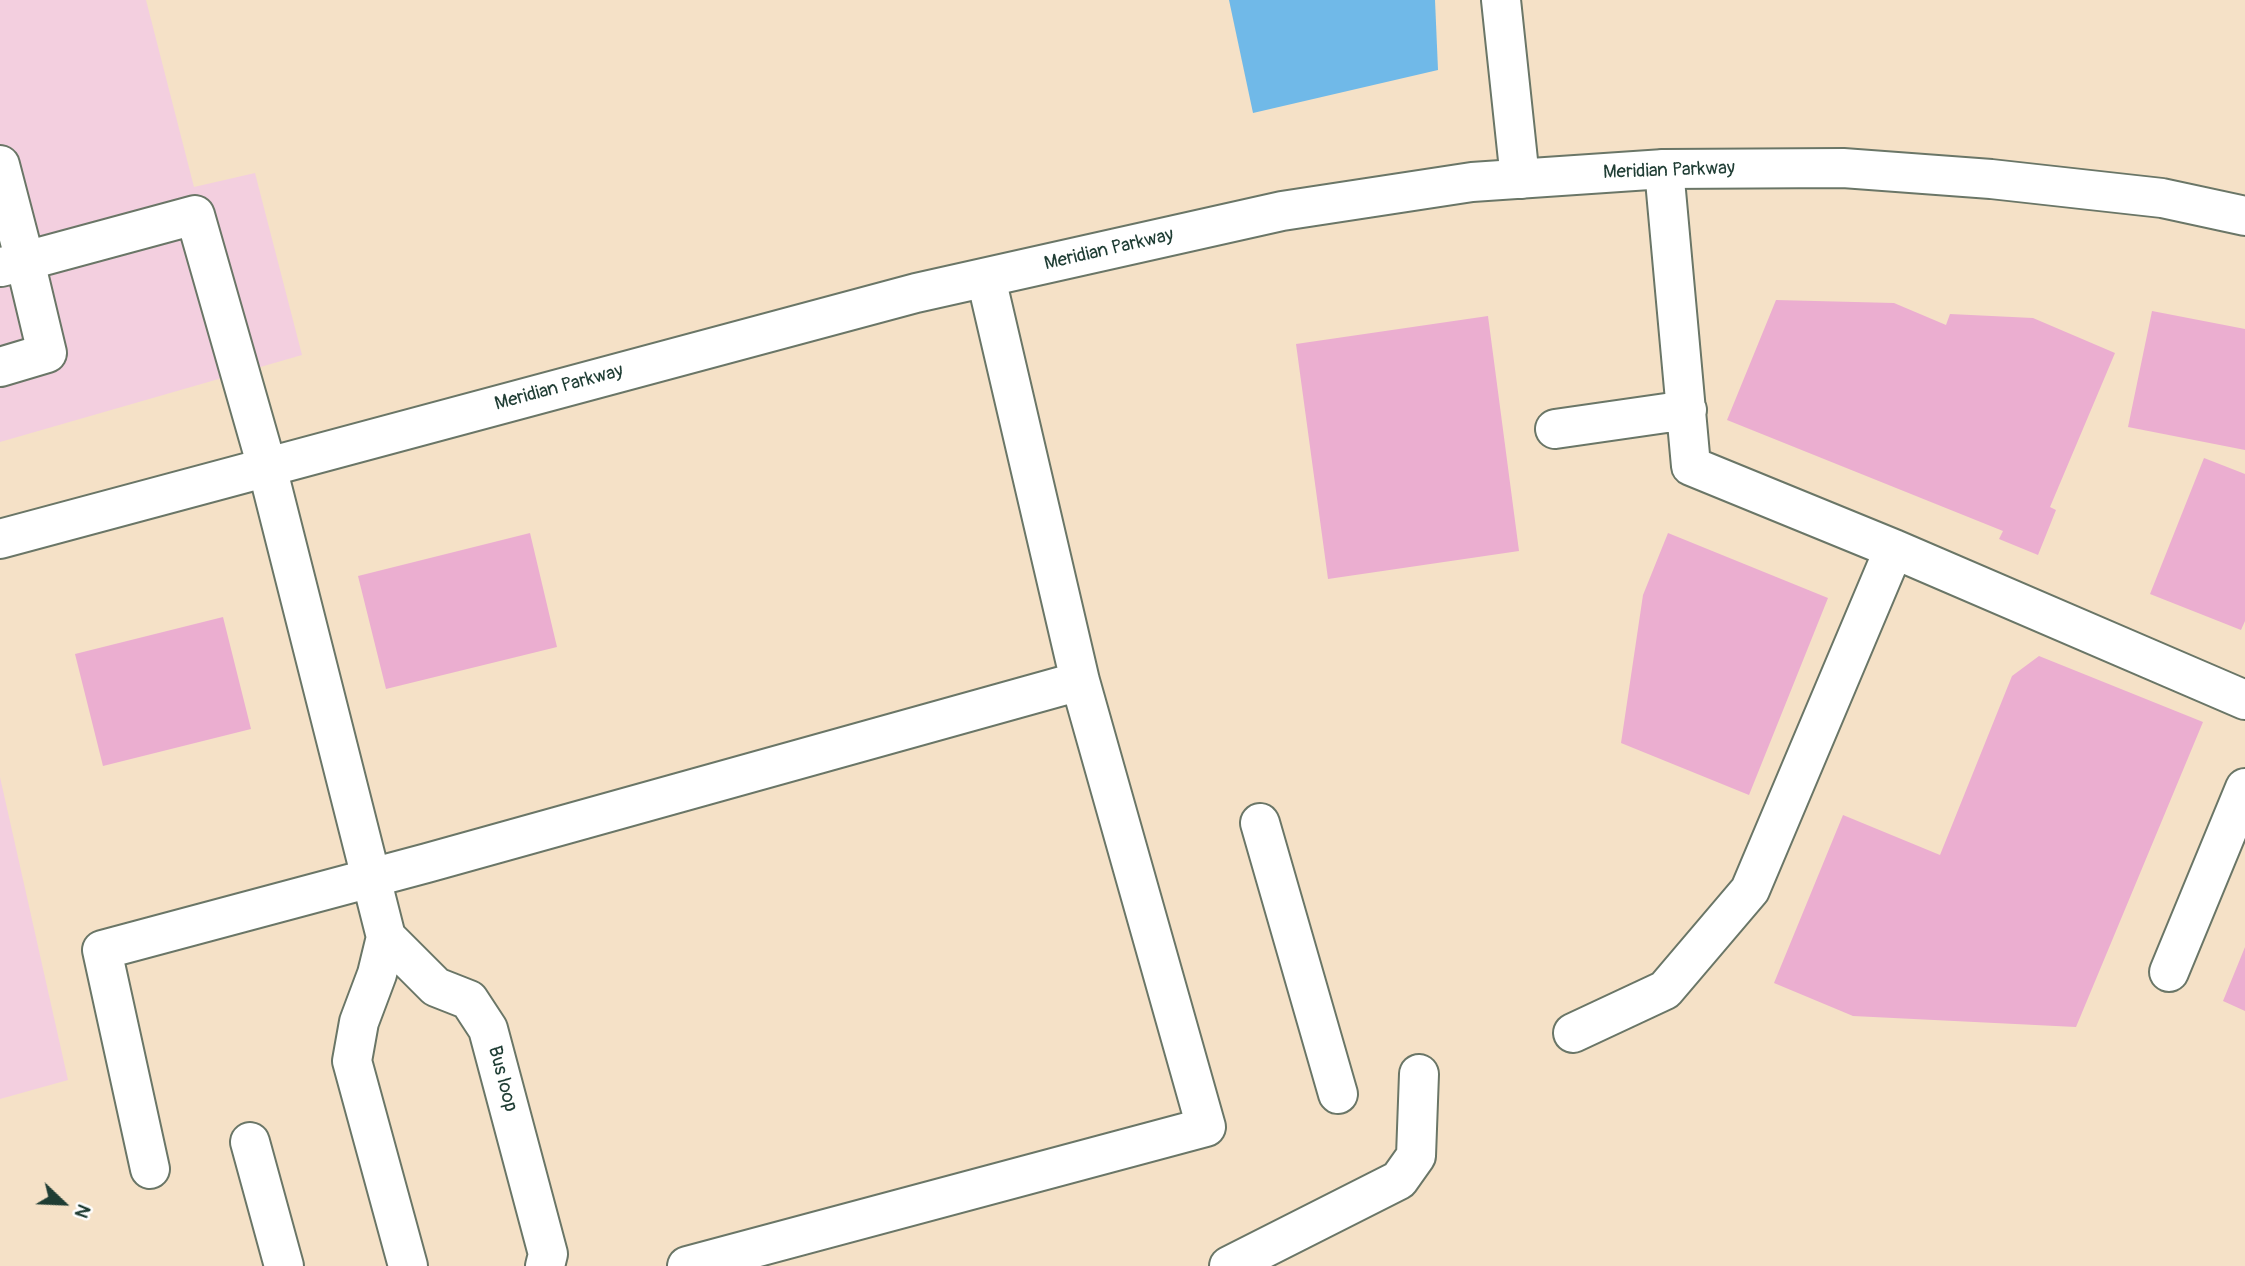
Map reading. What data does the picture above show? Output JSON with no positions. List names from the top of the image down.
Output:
{
  "streets": {
    "main road": ["Meridian Parkway", "Bus loop"]
  },
  "north": "bottom right"
}
